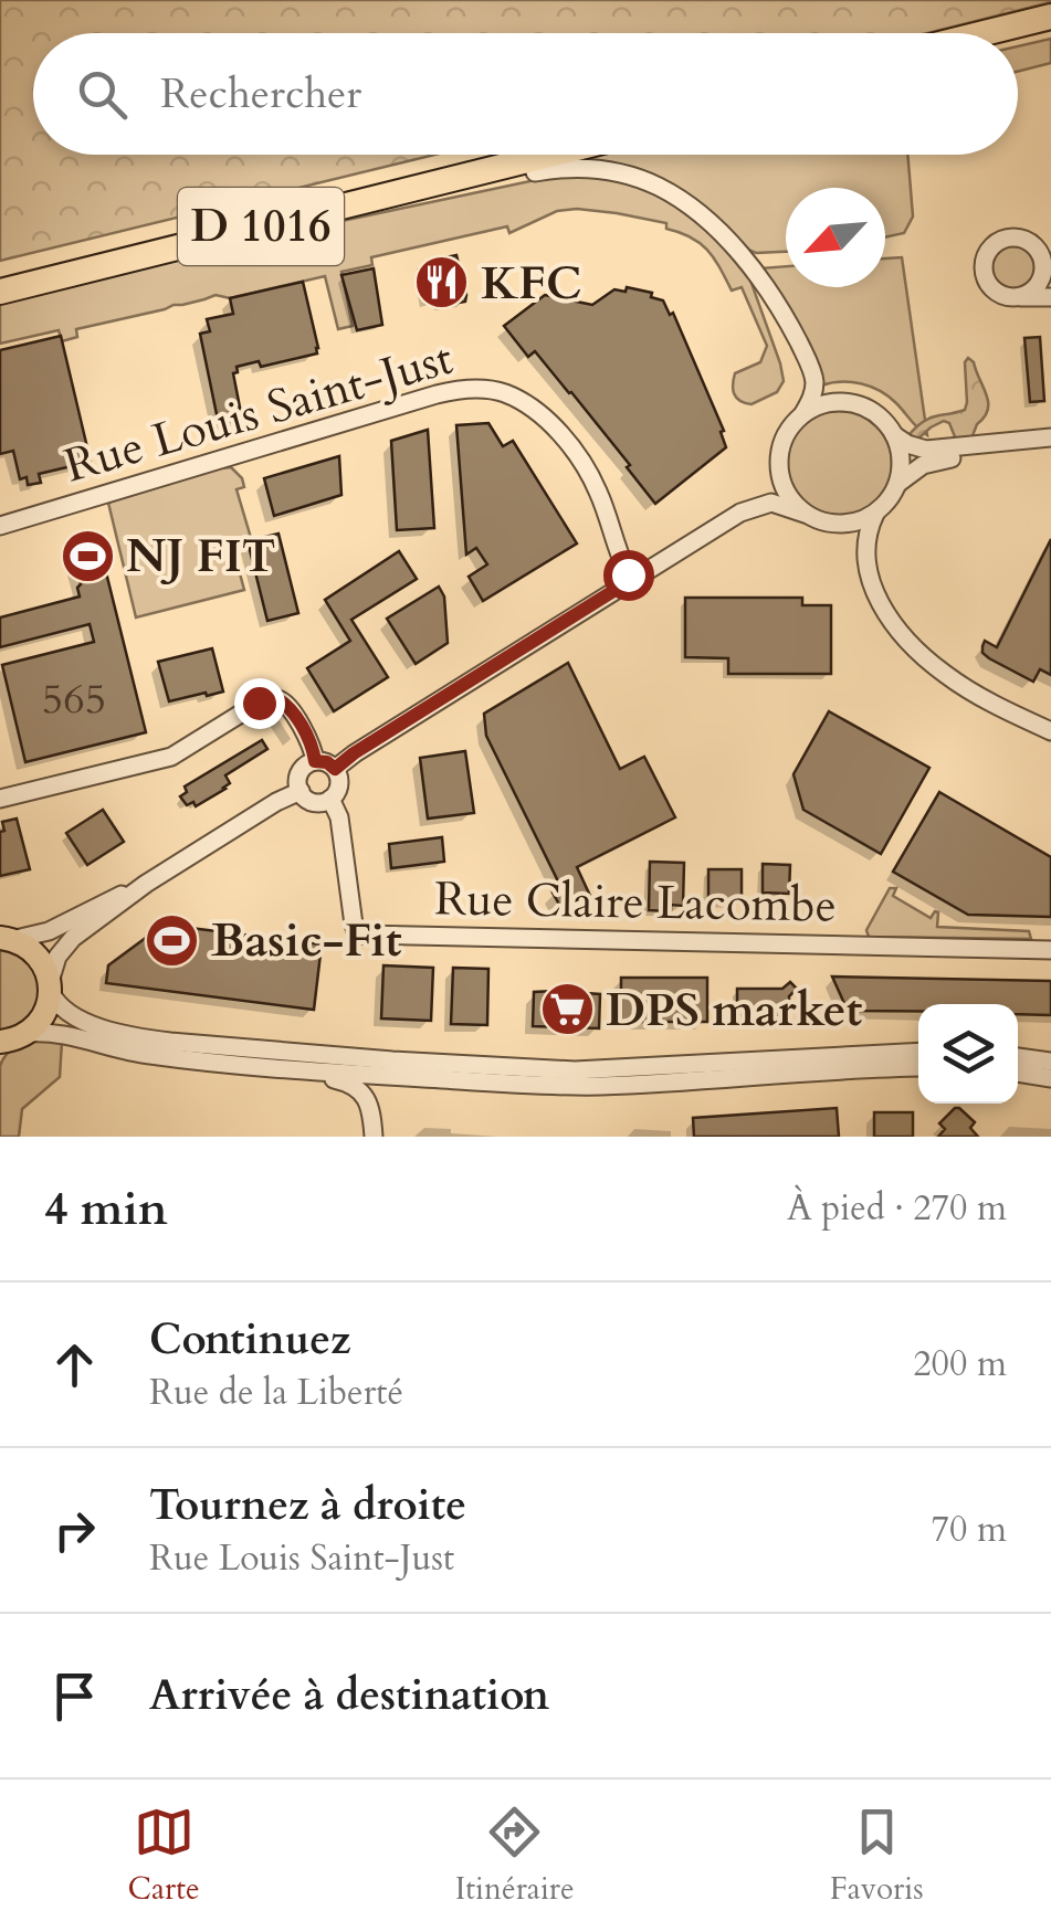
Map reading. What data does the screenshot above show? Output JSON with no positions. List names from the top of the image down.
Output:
{
  "streets": {
    "highway": ["D 1016"],
    "street": ["Rue Louis Saint-Just", "Rue Claire Lacombe"]
  },
  "places": {
    "restaurant": ["KFC"],
    "sports": ["NJ FIT", "Basic-Fit"],
    "supermarket": ["DPS market"]
  },
  "house_numbers": ["565"],
  "north": "bottom left",
  "page": {
    "search": "Rechercher",
    "heading": ["4 min", "À pied · 270 m"],
    "list": [
      ["Continuez", "Rue de la Liberté", "200 m"],
      ["Tournez à droite", "Rue Louis Saint-Just", "70 m"],
      "Arrivée à destination"
    ],
    "nav": ["Carte", "Itinéraire", "Favoris"]
  }
}
